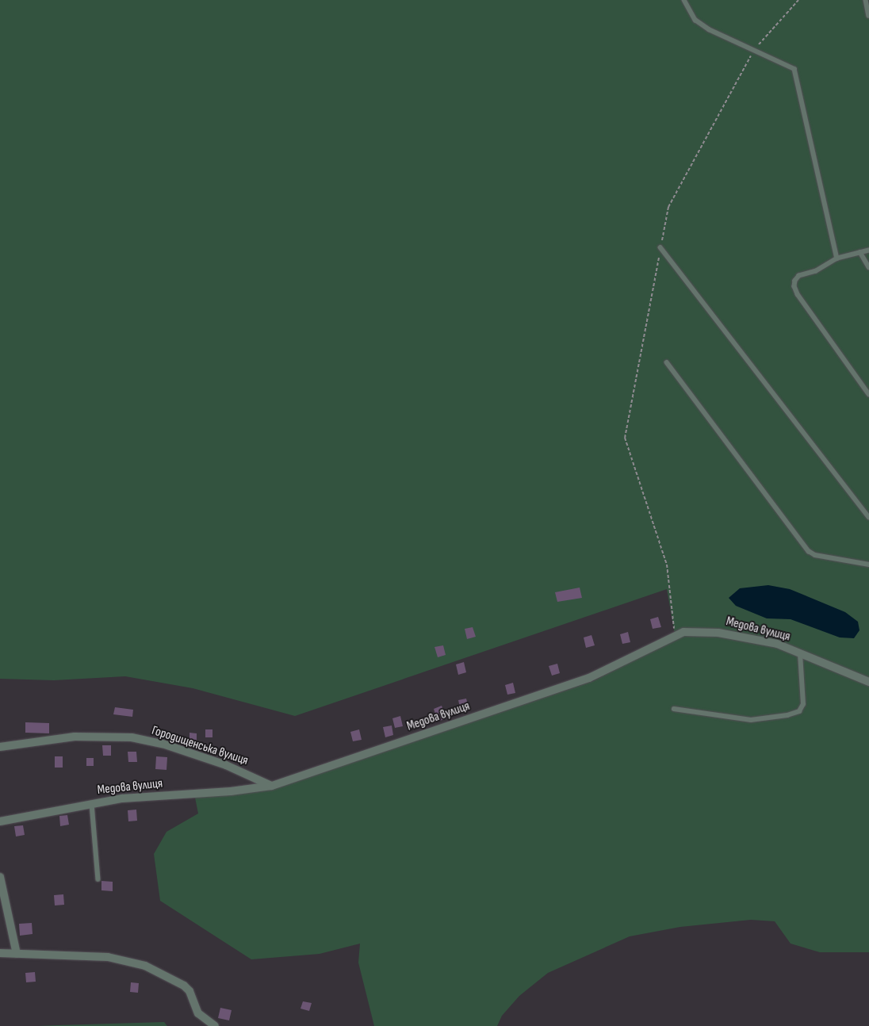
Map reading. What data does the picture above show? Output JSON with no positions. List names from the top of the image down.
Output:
{
  "streets": {
    "street": ["Медова вулиця", "Городищенська вулиця"]
  },
  "crossings": [
    ["Медова вулиця", "Городищенська вулиця"]
  ]
}
